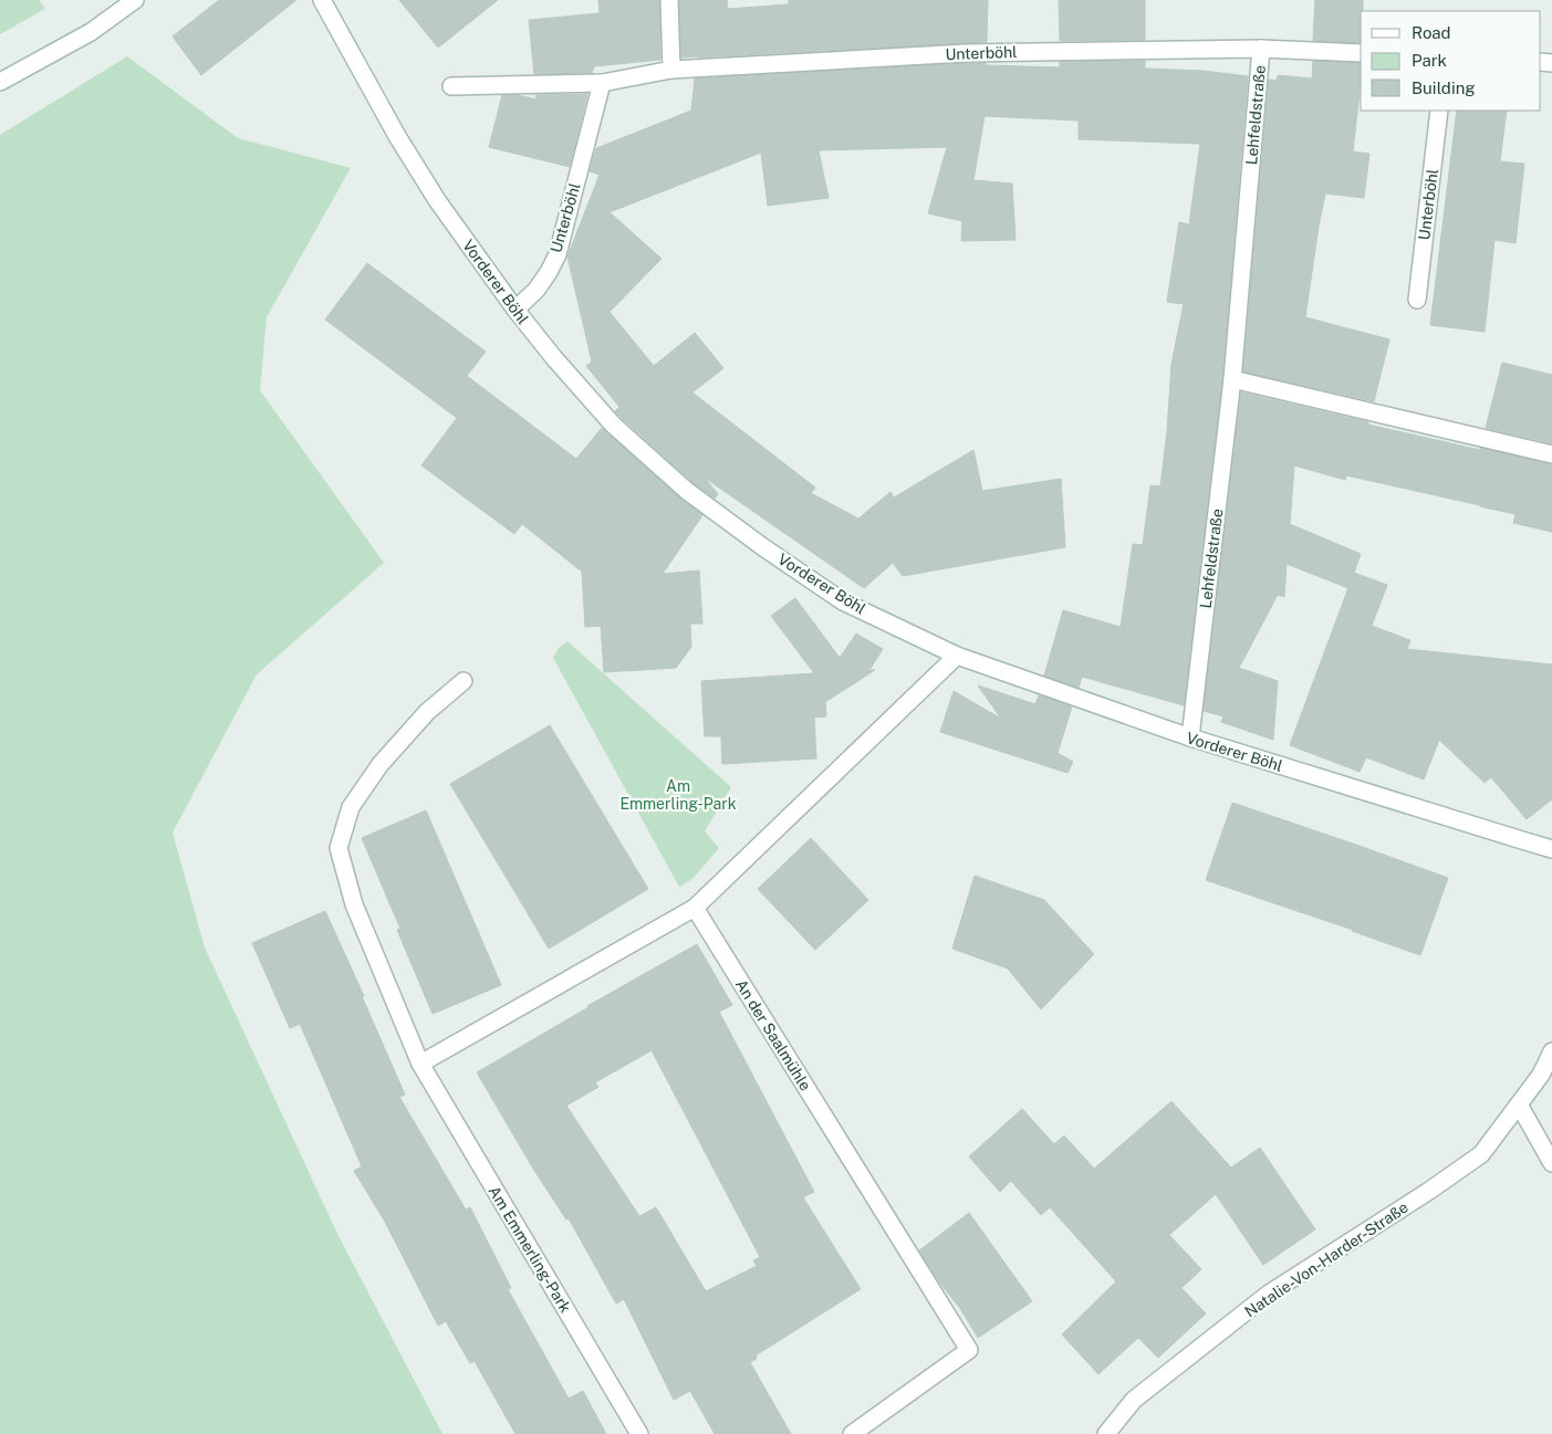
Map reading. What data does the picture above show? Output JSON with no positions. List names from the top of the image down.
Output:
{
  "streets": {
    "street": [
      "Unterböhl",
      "Lehfeldstraße",
      "Vorderer Böhl",
      "An der Saalmühle",
      "Am Emmerling-Park",
      "Natalie-Von-Harder-Straße"
    ]
  },
  "crossings": [
    ["Unterböhl", "Lehfeldstraße"],
    ["Unterböhl", "Vorderer Böhl"],
    ["Lehfeldstraße", "Vorderer Böhl"]
  ],
  "parks": ["Am Emmerling-Park"],
  "legend": ["Road", "Park", "Building"]
}
